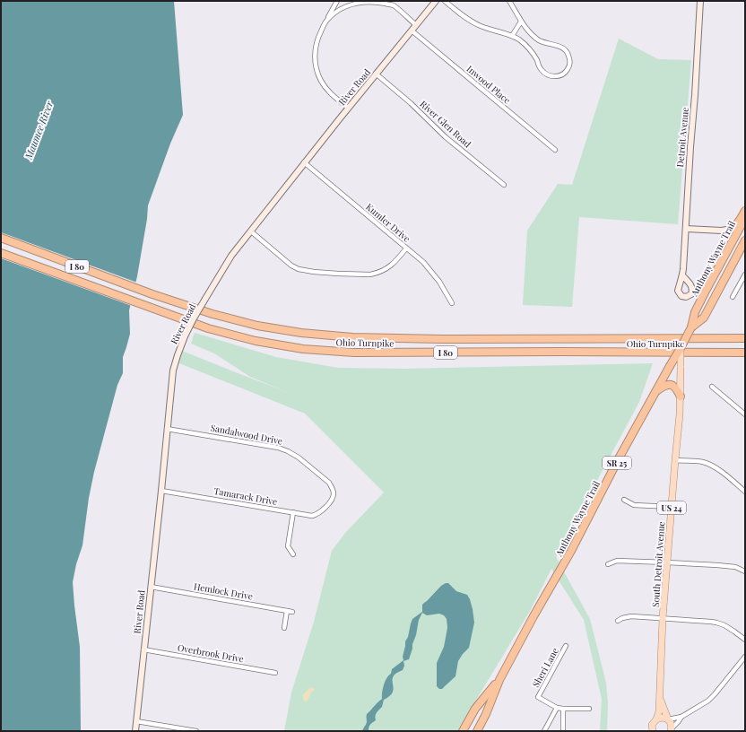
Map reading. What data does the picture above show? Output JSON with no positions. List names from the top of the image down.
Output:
{
  "streets": {
    "highway": [
      "Anthony Wayne Trail",
      "I 80",
      "Ohio Turnpike",
      "SR 25"
    ],
    "main road": ["US 24", "South Detroit Avenue"],
    "street": [
      "Inwood Place",
      "River Road",
      "River Glen Road",
      "Detroit Avenue",
      "Kumler Drive",
      "Sandalwood Drive",
      "Tamarack Drive",
      "Hemlock Drive",
      "Overbrook Drive",
      "Sheri Lane"
    ]
  },
  "crossings": [
    ["Inwood Place", "River Road"],
    ["River Road", "River Glen Road"],
    ["River Road", "Kumler Drive"],
    ["River Road", "Sandalwood Drive"],
    ["River Road", "Tamarack Drive"],
    ["River Road", "Hemlock Drive"],
    ["River Road", "Overbrook Drive"],
    ["Anthony Wayne Trail", "South Detroit Avenue"],
    ["Sandalwood Drive", "Tamarack Drive"]
  ],
  "water": ["Maumee River"]
}
